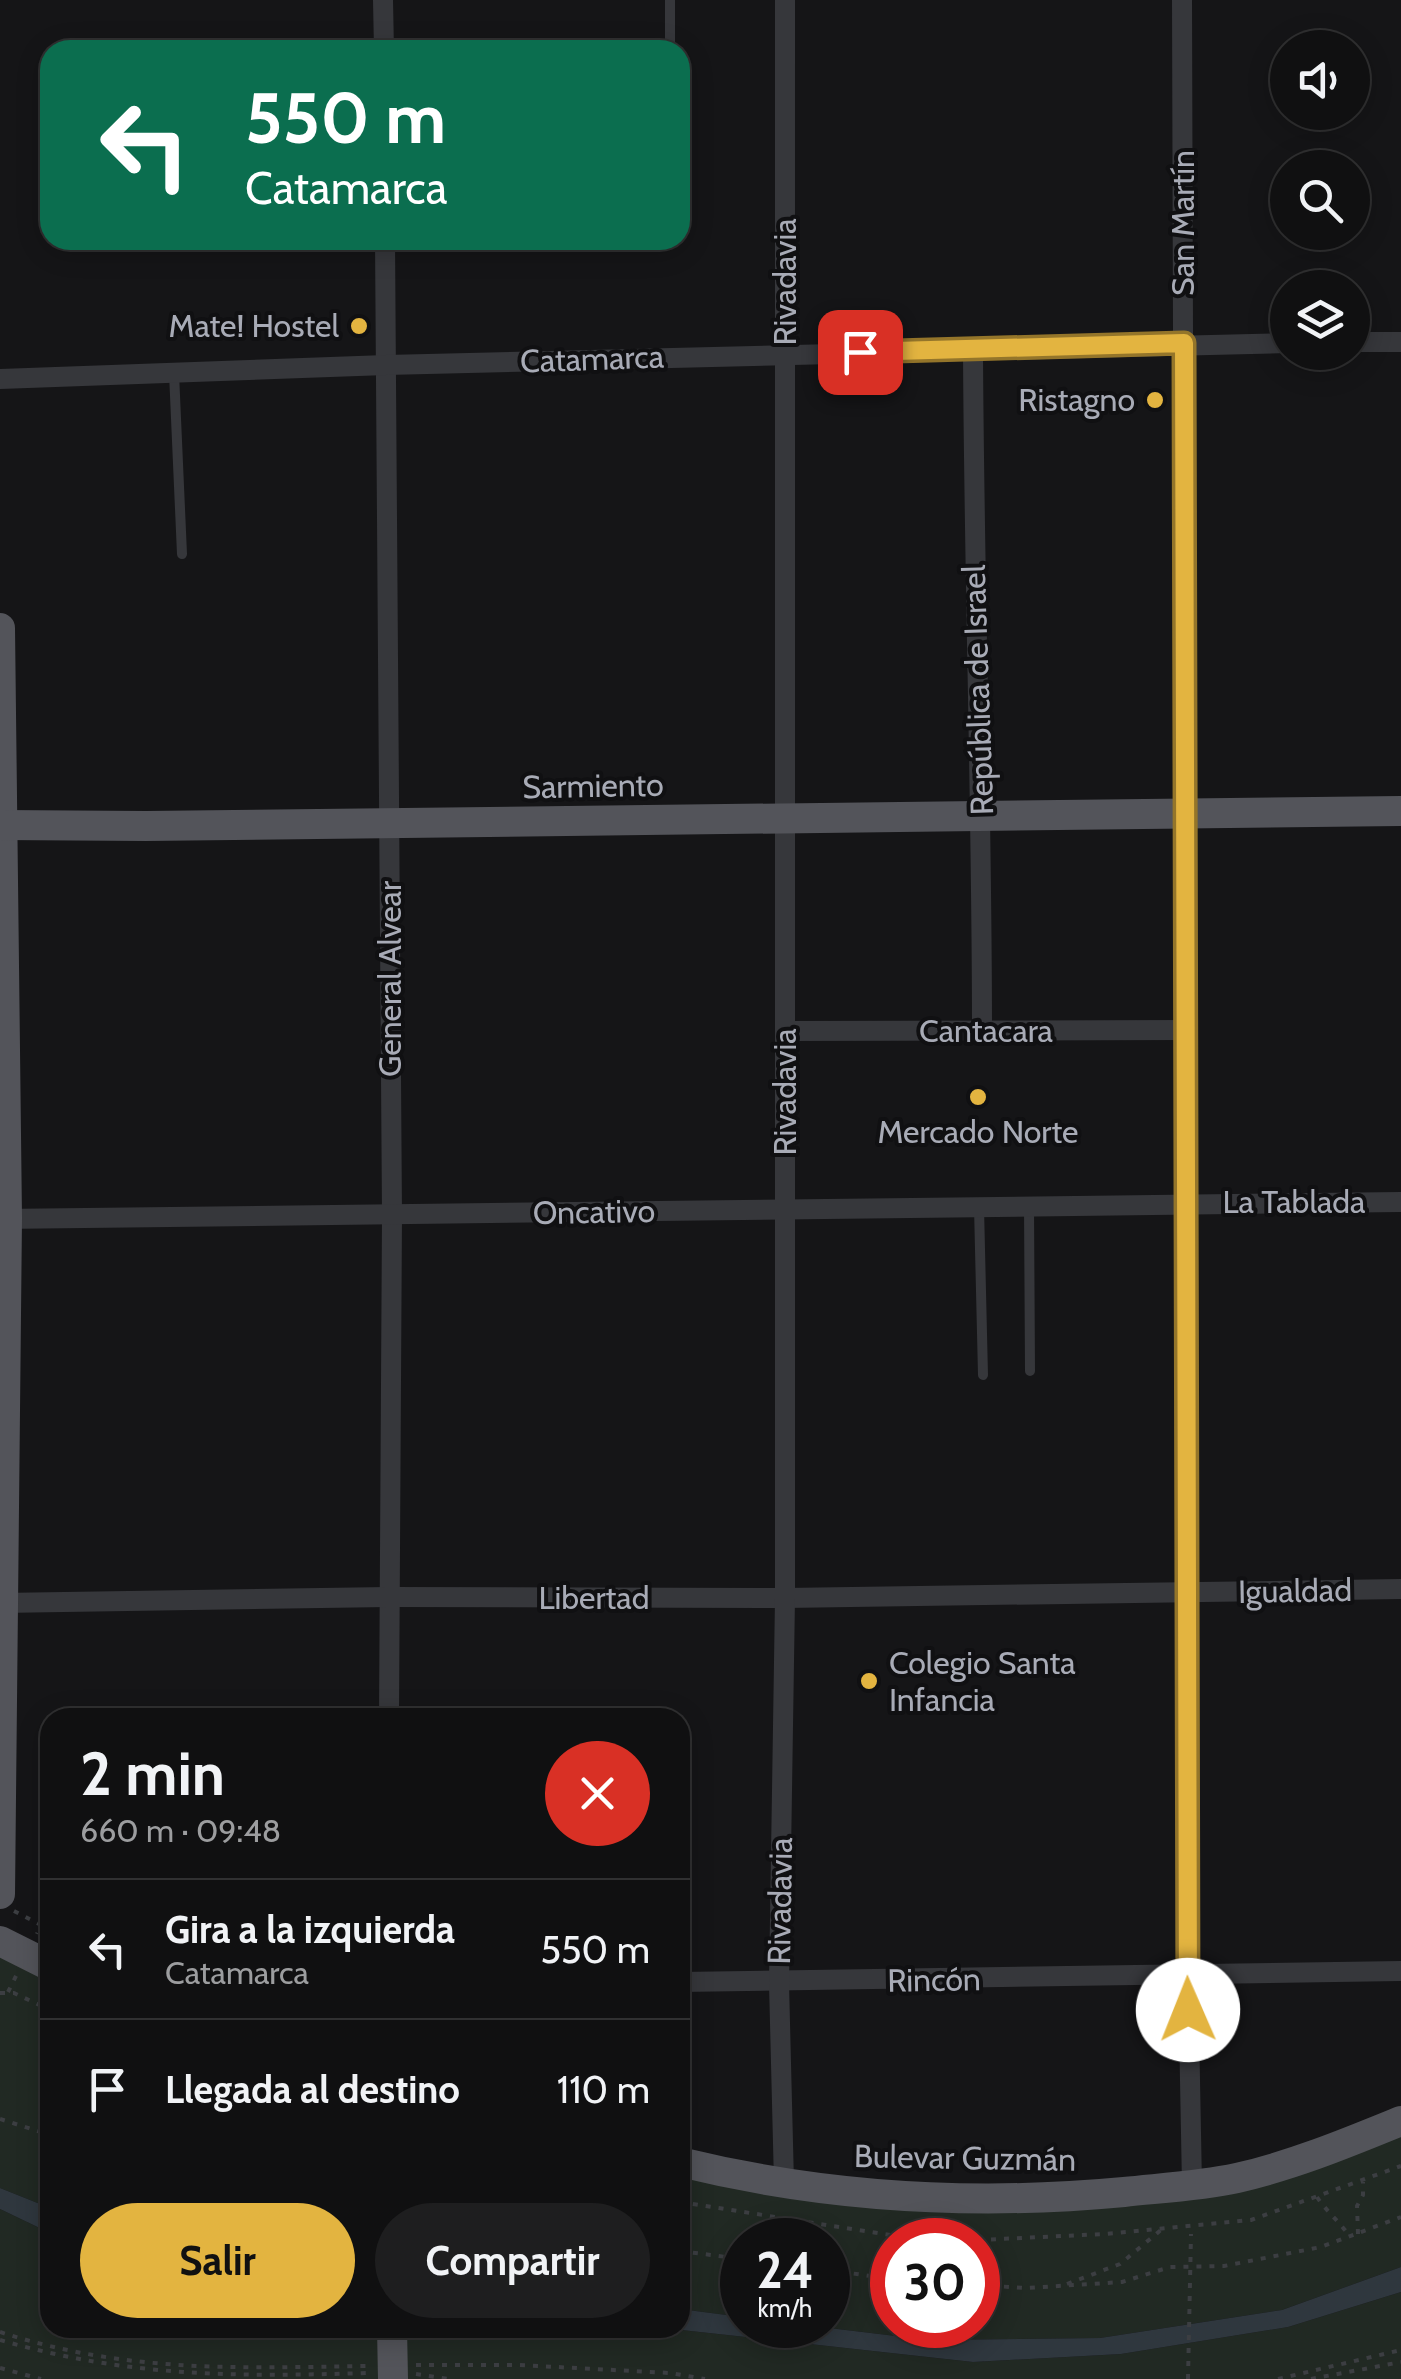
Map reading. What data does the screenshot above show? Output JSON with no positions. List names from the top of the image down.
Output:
{
  "streets": {
    "main road": ["Sarmiento", "Bulevar Guzmán"],
    "street": [
      "San Martín",
      "Rivadavia",
      "Catamarca",
      "República de Israel",
      "General Alvear",
      "Cantacara",
      "La Tablada",
      "Oncativo",
      "Igualdad",
      "Libertad",
      "Rincón"
    ]
  },
  "crossings": [
    ["San Martín", "Catamarca"],
    ["San Martín", "Sarmiento"],
    ["San Martín", "Cantacara"],
    ["San Martín", "La Tablada"],
    ["San Martín", "Oncativo"],
    ["San Martín", "Igualdad"],
    ["San Martín", "Libertad"],
    ["San Martín", "Rincón"],
    ["San Martín", "Bulevar Guzmán"],
    ["Rivadavia", "Catamarca"],
    ["Rivadavia", "Sarmiento"],
    ["Rivadavia", "Cantacara"],
    ["Rivadavia", "Oncativo"],
    ["Rivadavia", "Libertad"],
    ["Rivadavia", "Rincón"],
    ["Rivadavia", "Bulevar Guzmán"],
    ["Catamarca", "República de Israel"],
    ["Catamarca", "General Alvear"],
    ["República de Israel", "Sarmiento"],
    ["República de Israel", "Cantacara"],
    ["Sarmiento", "General Alvear"],
    ["General Alvear", "Oncativo"],
    ["General Alvear", "Libertad"],
    ["La Tablada", "Oncativo"],
    ["Igualdad", "Libertad"]
  ],
  "places": [
    "Mate! Hostel",
    "Ristagno",
    "Mercado Norte",
    "Colegio Santa Infancia"
  ],
  "page": {
    "turn": ["550 m", "Catamarca"],
    "heading": ["2 min", "660 m · 09:48"],
    "list": [
      {
        "name": "Gira a la izquierda",
        "note": "Catamarca",
        "value": "550 m"
      },
      {
        "name": "Llegada al destino",
        "value": "110 m"
      }
    ],
    "buttons": ["Salir", "Compartir"],
    "speed": "24 km/h",
    "limit": "30"
  }
}
